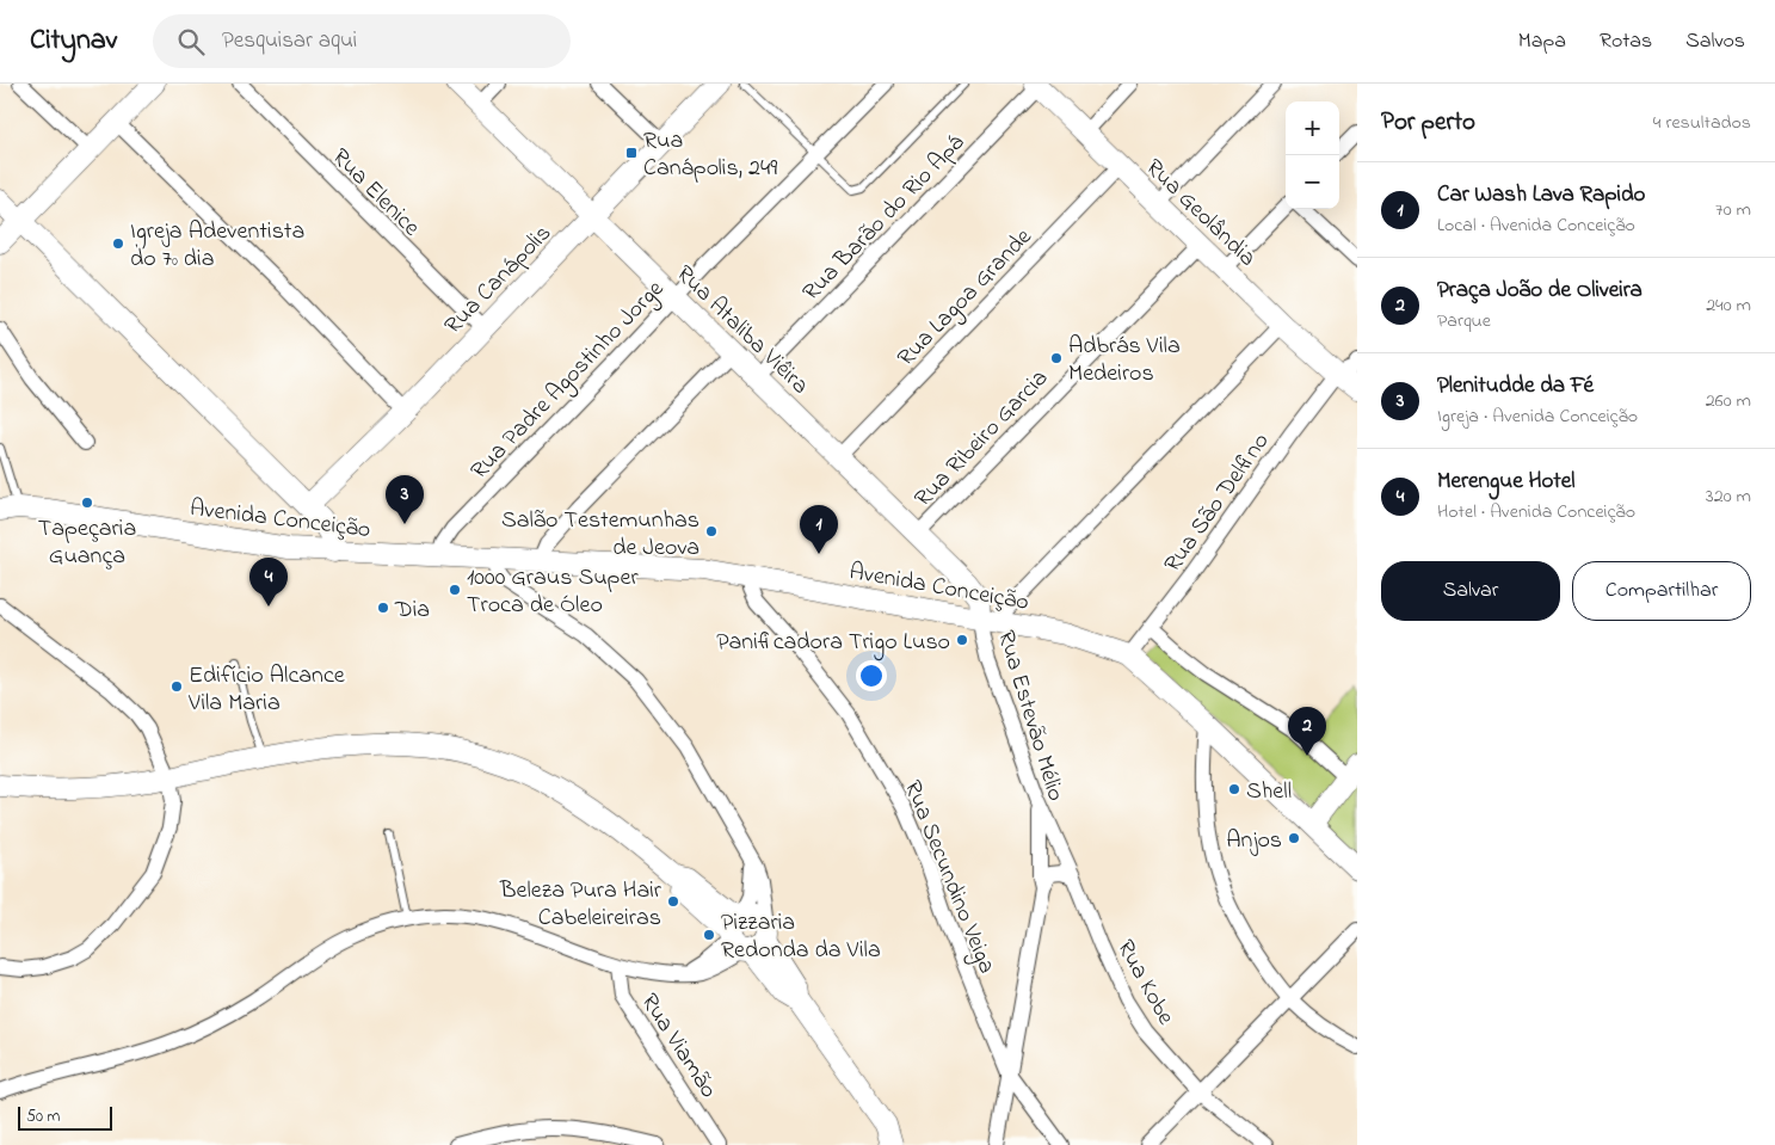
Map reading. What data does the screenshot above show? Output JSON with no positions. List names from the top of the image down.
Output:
{
  "streets": {
    "street": [
      "Rua Elenice",
      "Rua Geolândia",
      "Rua Barão do Rio Apá",
      "Rua Canápolis",
      "Rua Lagoa Grande",
      "Rua Ataliba Viêira",
      "Rua Padre Agostinho Jorge",
      "Rua Ribeiro Garcia",
      "Rua São Delfino",
      "Avenida Conceição",
      "Rua Estevão Mélio",
      "Rua Secundino Veiga",
      "Rua Kobe",
      "Rua Viamão"
    ]
  },
  "crossings": [
    ["Rua Elenice", "Rua Canápolis"],
    ["Rua Geolândia", "Rua Barão do Rio Apá"],
    ["Rua Geolândia", "Rua Lagoa Grande"],
    ["Rua Geolândia", "Rua Ribeiro Garcia"],
    ["Rua Geolândia", "Rua São Delfino"],
    ["Rua Barão do Rio Apá", "Rua Ataliba Viêira"],
    ["Rua Canápolis", "Rua Ataliba Viêira"],
    ["Rua Lagoa Grande", "Rua Ataliba Viêira"],
    ["Rua Ataliba Viêira", "Rua Padre Agostinho Jorge"],
    ["Rua Ataliba Viêira", "Rua Ribeiro Garcia"],
    ["Rua Ataliba Viêira", "Avenida Conceição"],
    ["Rua Ataliba Viêira", "Rua Estevão Mélio"],
    ["Rua Padre Agostinho Jorge", "Avenida Conceição"],
    ["Rua São Delfino", "Avenida Conceição"],
    ["Avenida Conceição", "Rua Estevão Mélio"],
    ["Avenida Conceição", "Rua Secundino Veiga"],
    ["Rua Estevão Mélio", "Rua Secundino Veiga"],
    ["Rua Estevão Mélio", "Rua Kobe"]
  ],
  "places": {
    "transit": ["Rua Canápolis, 249"],
    "other": [
      "Igreja Adeventista do 7º dia",
      "Adbrás Vila Medeiros",
      "Tapeçaria Guança",
      "Salão Testemunhas de Jeova",
      "1000 Graus Super Troca de Óleo",
      "Dia",
      "Panificadora Trigo Luso",
      "Edifício Alcance Vila Maria",
      "Shell",
      "Anjos",
      "Beleza Pura Hair Cabeleireiras",
      "Pizzaria Redonda da Vila"
    ]
  },
  "scale_bar": "50 m",
  "page": {
    "header": "Citynav",
    "search": "Pesquisar aqui",
    "nav": ["Mapa", "Rotas", "Salvos"],
    "heading": ["Por perto", "4 resultados"],
    "map_buttons": ["+", "−"],
    "list": [
      {
        "mark": "1",
        "name": "Car Wash Lava Rapido",
        "note": "Local · Avenida Conceição",
        "value": "70 m"
      },
      {
        "mark": "2",
        "name": "Praça João de Oliveira",
        "note": "Parque",
        "value": "240 m"
      },
      {
        "mark": "3",
        "name": "Plenitudde da Fé",
        "note": "Igreja · Avenida Conceição",
        "value": "260 m"
      },
      {
        "mark": "4",
        "name": "Merengue Hotel",
        "note": "Hotel · Avenida Conceição",
        "value": "320 m"
      }
    ],
    "pins": [
      "3",
      "1",
      "4",
      "2"
    ],
    "buttons": ["Salvar", "Compartilhar"],
    "scale": "50 m"
  }
}
